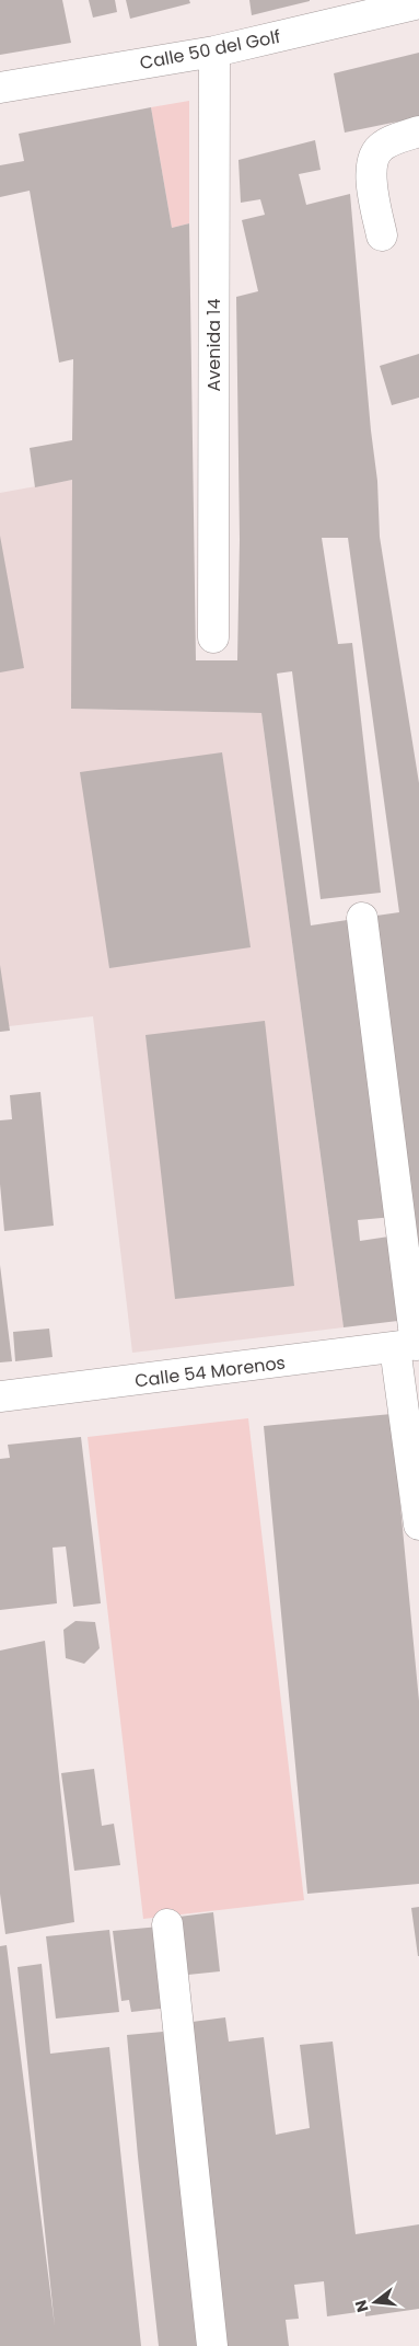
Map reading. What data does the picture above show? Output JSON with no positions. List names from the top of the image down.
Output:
{
  "streets": {
    "street": ["Calle 50 del Golf", "Avenida 14", "Calle 54 Morenos"]
  },
  "crossings": [
    ["Calle 50 del Golf", "Avenida 14"]
  ],
  "north": "left"
}
